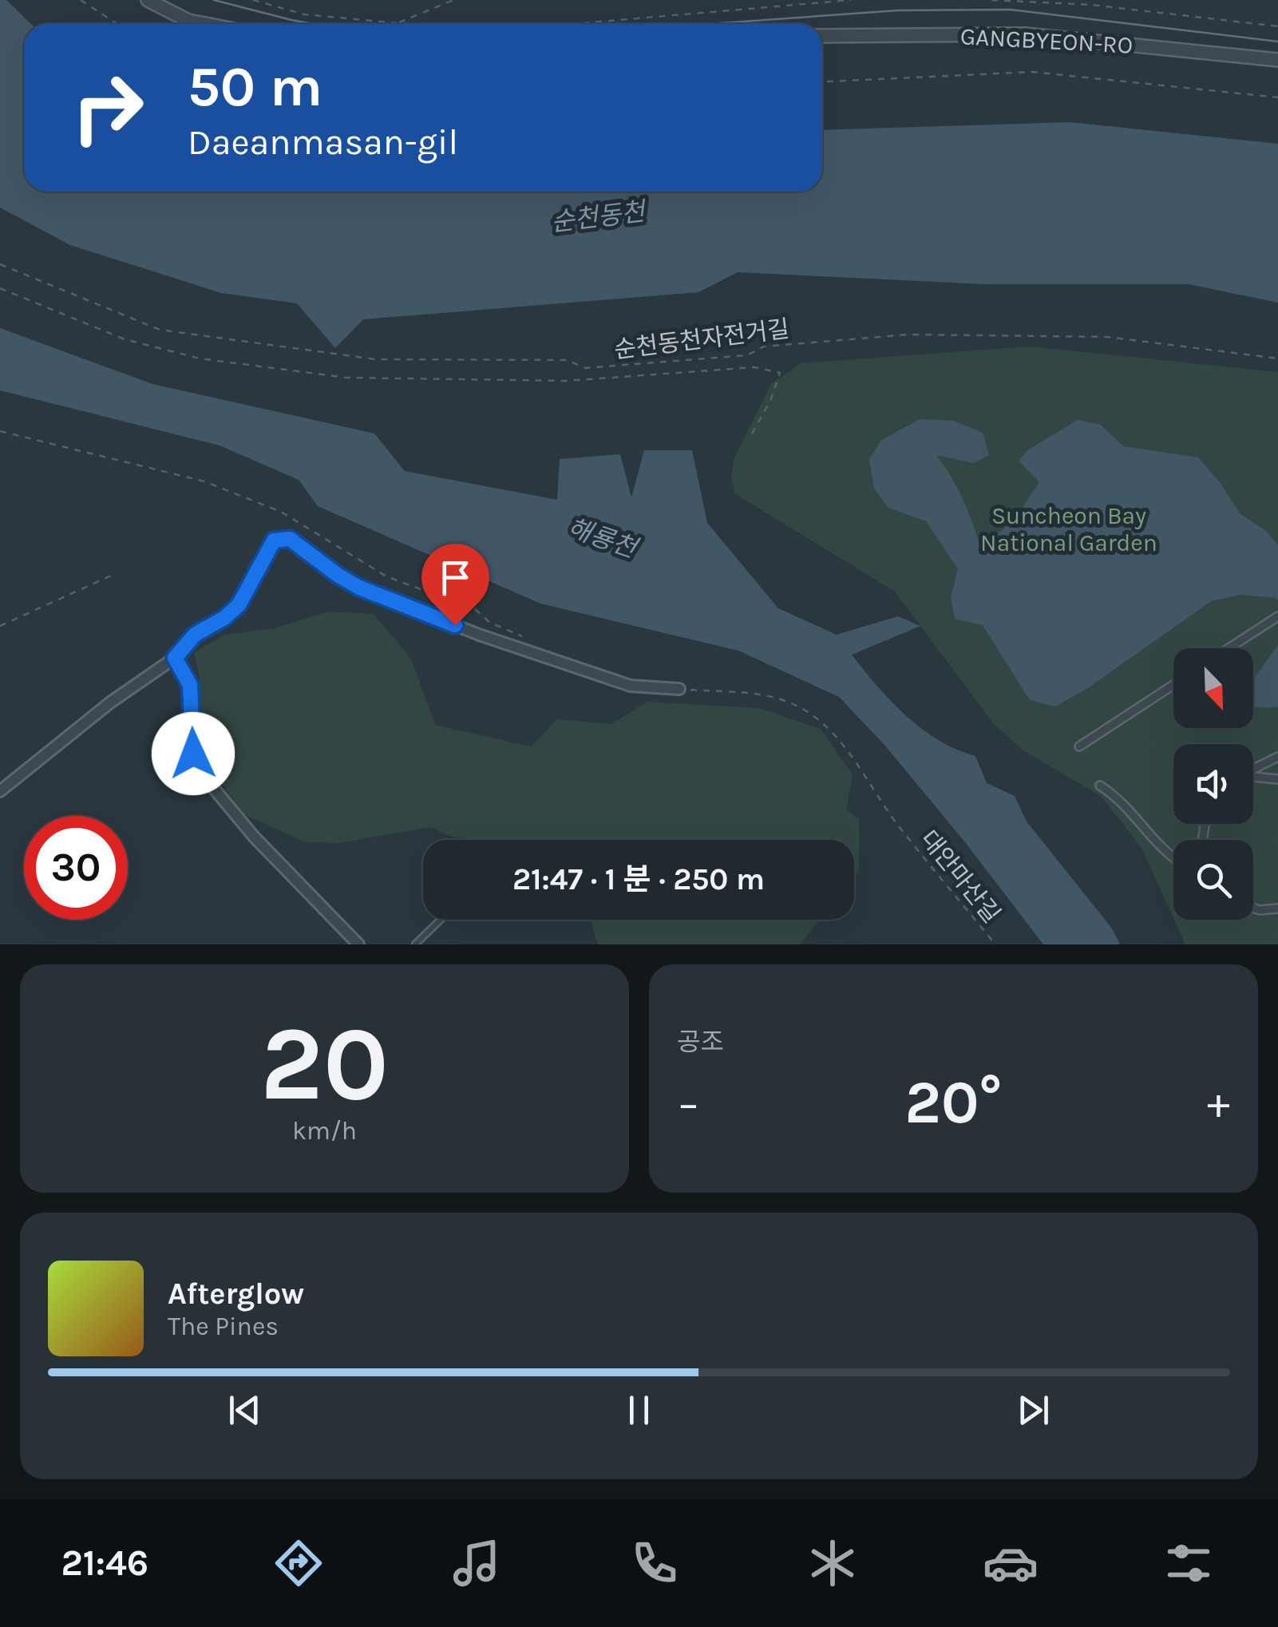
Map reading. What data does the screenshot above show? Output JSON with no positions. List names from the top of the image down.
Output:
{
  "streets": {
    "street": ["GANGBYEON-RO"],
    "path": ["순천동천자전거길", "대안마산길"]
  },
  "water": ["순천동천", "해룡천"],
  "parks": ["Suncheon Bay National Garden"],
  "north": "bottom right",
  "page": {
    "turn": ["50 m", "Daeanmasan-gil"],
    "limit": "30",
    "trip": "21:47 · 1 분 · 250 m",
    "tile": [
      ["20", "km/h"],
      "공조"
    ],
    "heat": ["−", "20°", "+"],
    "song": ["Afterglow", "The Pines"],
    "tabs": "21:46"
  }
}
